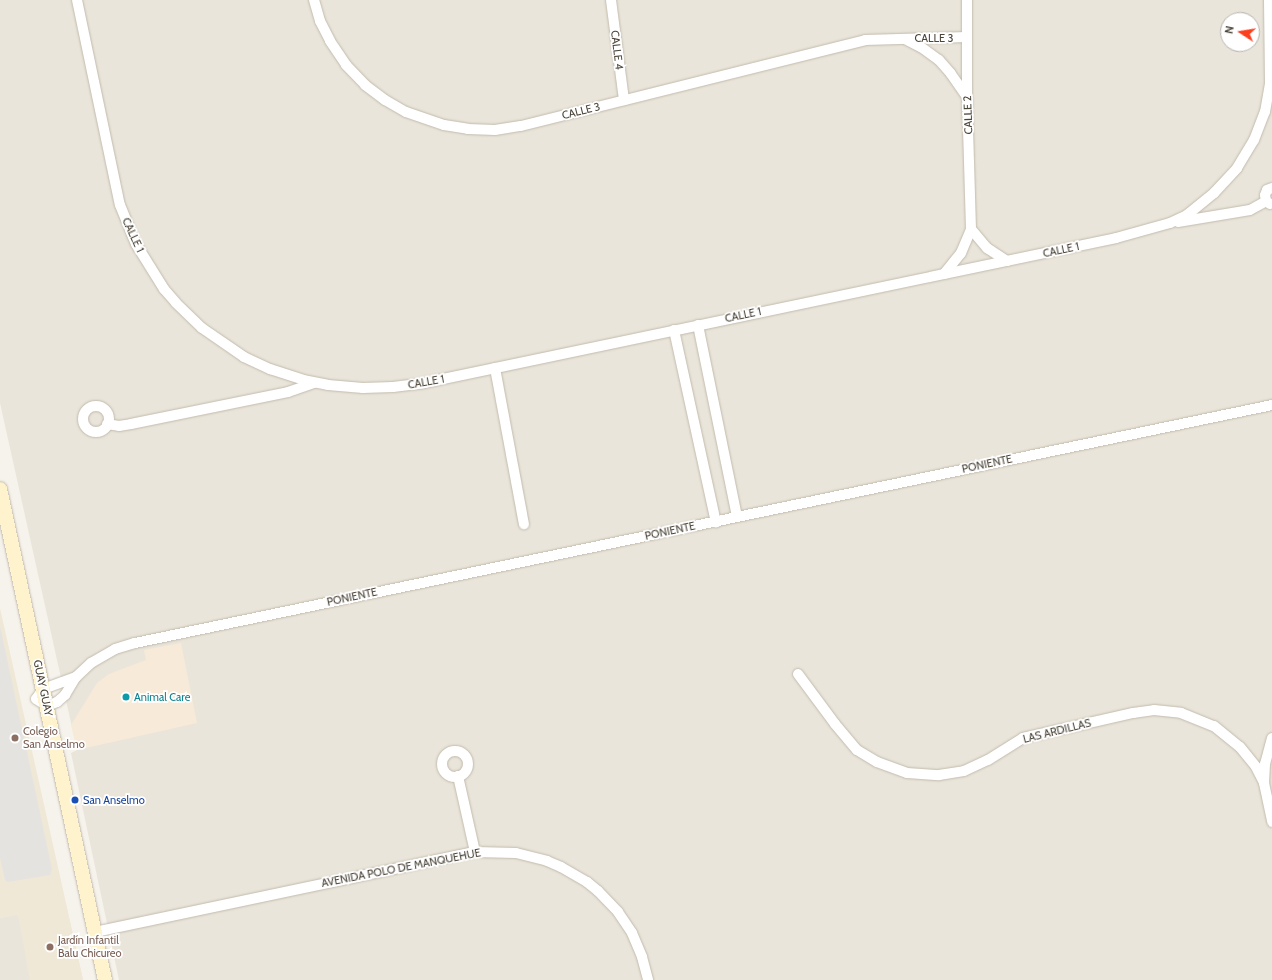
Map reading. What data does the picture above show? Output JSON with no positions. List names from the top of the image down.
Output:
{
  "streets": {
    "street": [
      "CALLE 3",
      "CALLE 4",
      "CALLE 2",
      "CALLE 1",
      "PONIENTE",
      "GUAY GUAY",
      "LAS ARDILLAS",
      "AVENIDA POLO DE MANQUEHUE"
    ]
  },
  "crossings": [
    ["CALLE 3", "CALLE 4"],
    ["CALLE 3", "CALLE 2"],
    ["CALLE 2", "CALLE 1"],
    ["PONIENTE", "GUAY GUAY"],
    ["GUAY GUAY", "AVENIDA POLO DE MANQUEHUE"]
  ],
  "places": [
    "Animal Care",
    "Colegio San Anselmo",
    "San Anselmo",
    "Jardín Infantil Balu Chicureo"
  ],
  "north": "left"
}
